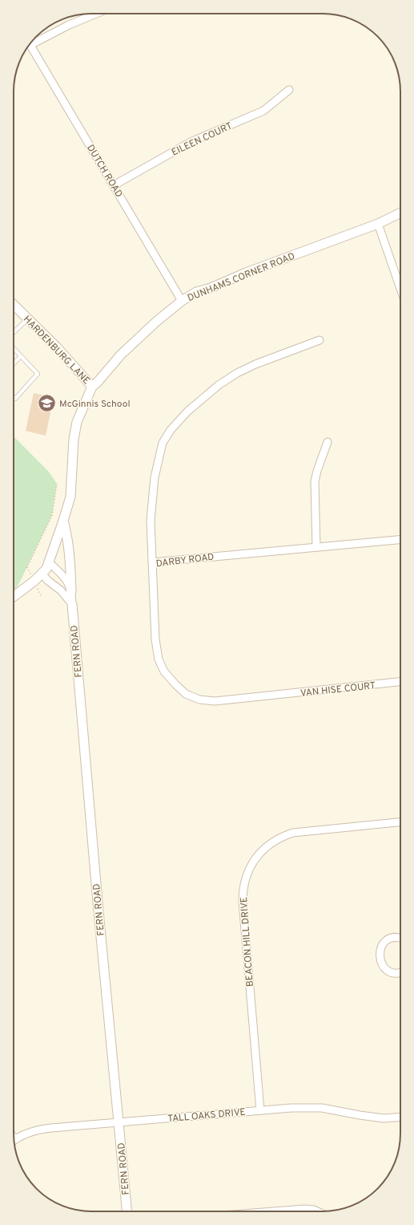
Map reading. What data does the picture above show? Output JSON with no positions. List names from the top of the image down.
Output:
{
  "streets": {
    "street": [
      "EILEEN COURT",
      "DUTCH ROAD",
      "DUNHAMS CORNER ROAD",
      "HARDENBURG LANE",
      "DARBY ROAD",
      "FERN ROAD",
      "VAN HISE COURT",
      "BEACON HILL DRIVE",
      "TALL OAKS DRIVE"
    ]
  },
  "crossings": [
    ["EILEEN COURT", "DUTCH ROAD"],
    ["DUTCH ROAD", "DUNHAMS CORNER ROAD"],
    ["DUNHAMS CORNER ROAD", "HARDENBURG LANE"],
    ["DUNHAMS CORNER ROAD", "FERN ROAD"],
    ["DARBY ROAD", "VAN HISE COURT"],
    ["FERN ROAD", "TALL OAKS DRIVE"],
    ["BEACON HILL DRIVE", "TALL OAKS DRIVE"]
  ],
  "places": {
    "school or university": ["McGinnis School"]
  }
}
